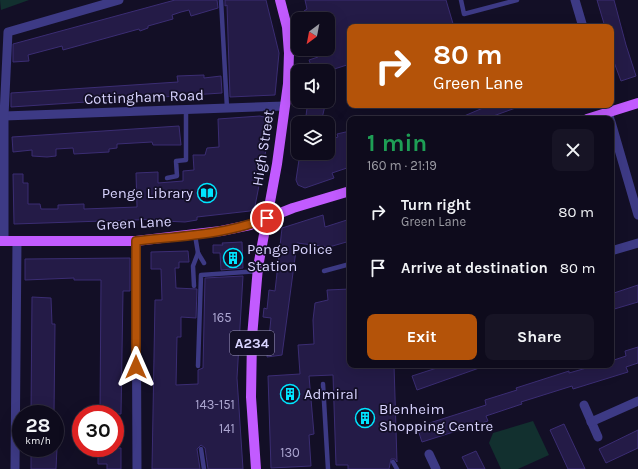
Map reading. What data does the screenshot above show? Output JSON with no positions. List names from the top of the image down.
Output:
{
  "streets": {
    "main road": ["High Street", "Green Lane", "A234"],
    "street": ["Cottingham Road"]
  },
  "crossings": [
    ["Cottingham Road", "High Street"],
    ["High Street", "Green Lane"]
  ],
  "places": {
    "library": ["Penge Library"],
    "building": ["Penge Police Station", "Admiral", "Blenheim Shopping Centre"]
  },
  "house_numbers": [
    "165",
    "143-151",
    "141",
    "130"
  ],
  "north": "bottom left",
  "page": {
    "turn": ["80 m", "Green Lane"],
    "heading": ["1 min", "160 m · 21:19"],
    "list": [
      {
        "name": "Turn right",
        "note": "Green Lane",
        "value": "80 m"
      },
      {
        "name": "Arrive at destination",
        "value": "80 m"
      }
    ],
    "buttons": ["Exit", "Share"],
    "speed": "28 km/h",
    "limit": "30"
  }
}
